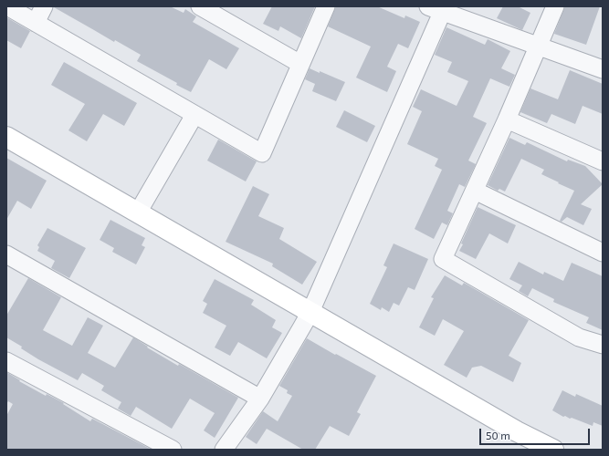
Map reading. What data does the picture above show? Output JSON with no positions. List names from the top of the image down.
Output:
{
  "scale_bar": "50 m"
}
